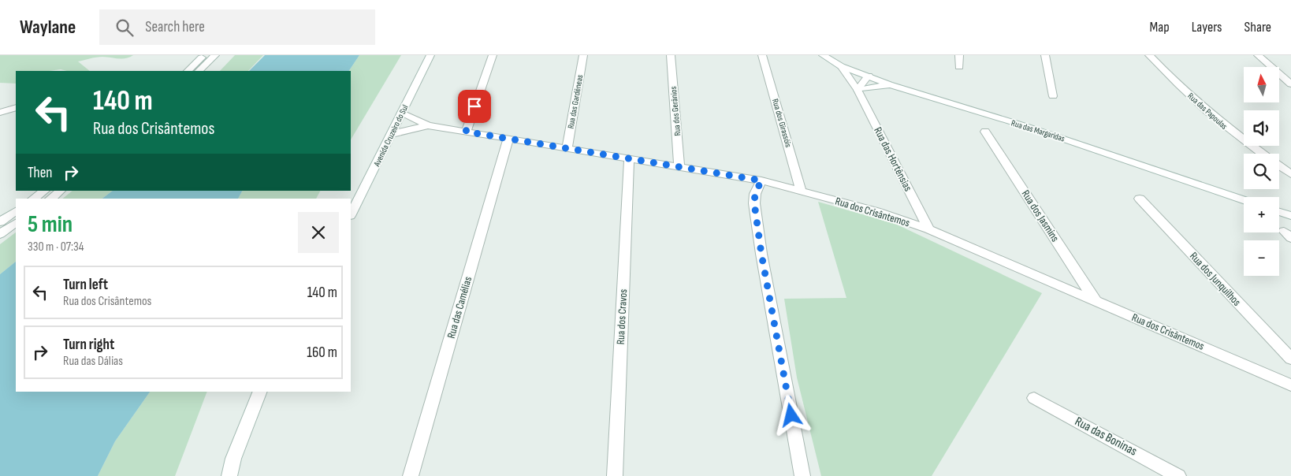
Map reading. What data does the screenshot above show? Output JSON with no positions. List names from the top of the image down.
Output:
{
  "streets": {
    "street": [
      "Rua das Gardêneas",
      "Rua dos Gerânios",
      "Rua das Papoulas",
      "Rua dos Girassóis",
      "Rua das Margaridas",
      "Avenida Cruzeiro do Sul",
      "Rua das Hortênsias",
      "Rua dos Crisântemos",
      "Rua dos Jasmins",
      "Rua dos Junquilhos",
      "Rua das Camélias",
      "Rua dos Cravos",
      "Rua das Boninas"
    ]
  },
  "crossings": [
    ["Rua das Gardêneas", "Rua dos Crisântemos"],
    ["Rua dos Gerânios", "Rua dos Crisântemos"],
    ["Rua dos Girassóis", "Rua dos Crisântemos"],
    ["Rua das Margaridas", "Rua das Hortênsias"],
    ["Avenida Cruzeiro do Sul", "Rua dos Crisântemos"],
    ["Rua das Hortênsias", "Rua dos Crisântemos"],
    ["Rua dos Crisântemos", "Rua dos Jasmins"],
    ["Rua dos Crisântemos", "Rua das Camélias"],
    ["Rua dos Crisântemos", "Rua dos Cravos"]
  ],
  "north": "top",
  "page": {
    "header": "Waylane",
    "search": "Search here",
    "nav": ["Map", "Layers", "Share"],
    "map_buttons": ["+", "−"],
    "turn": ["140 m", "Rua dos Crisântemos"],
    "then": "Then",
    "heading": ["5 min", "330 m · 07:34"],
    "list": [
      {
        "name": "Turn left",
        "note": "Rua dos Crisântemos",
        "value": "140 m"
      },
      {
        "name": "Turn right",
        "note": "Rua das Dálias",
        "value": "160 m"
      }
    ]
  }
}
